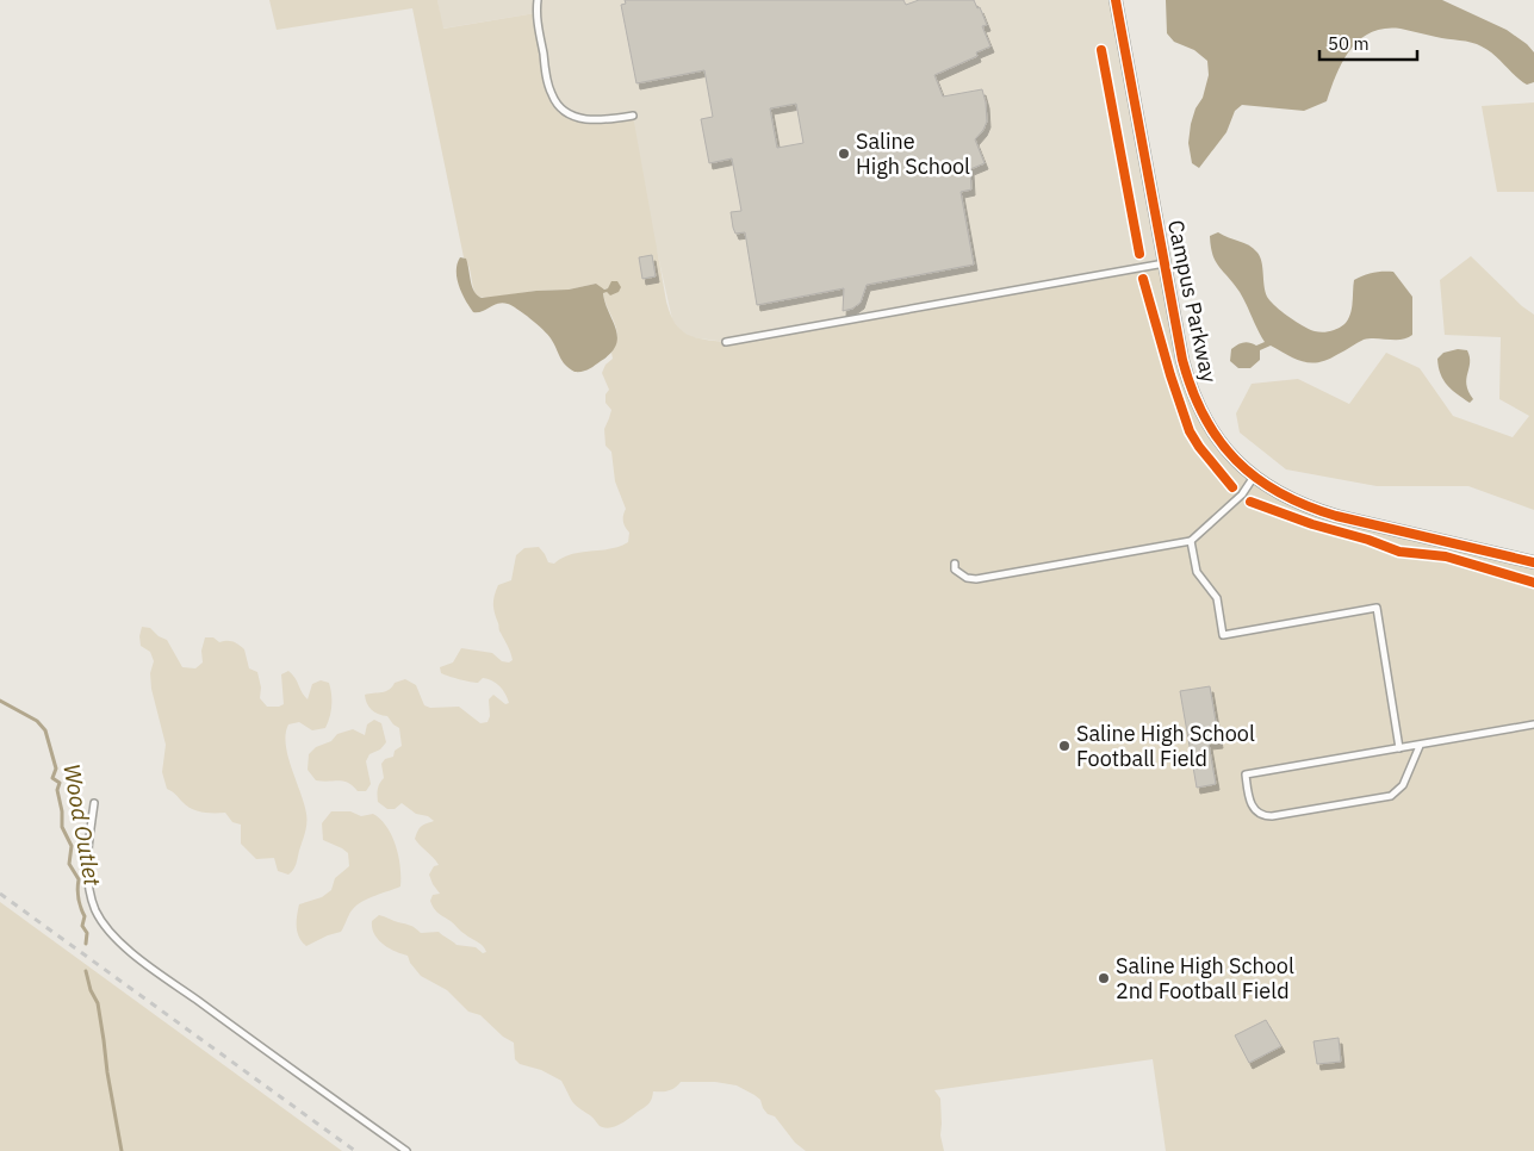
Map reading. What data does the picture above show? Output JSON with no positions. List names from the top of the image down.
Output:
{
  "streets": {
    "street": ["Campus Parkway"]
  },
  "water": ["Wood Outlet"],
  "places": ["Saline High School", "Saline High School Football Field", "Saline High School 2nd Football Field"],
  "scale_bar": "50 m"
}
